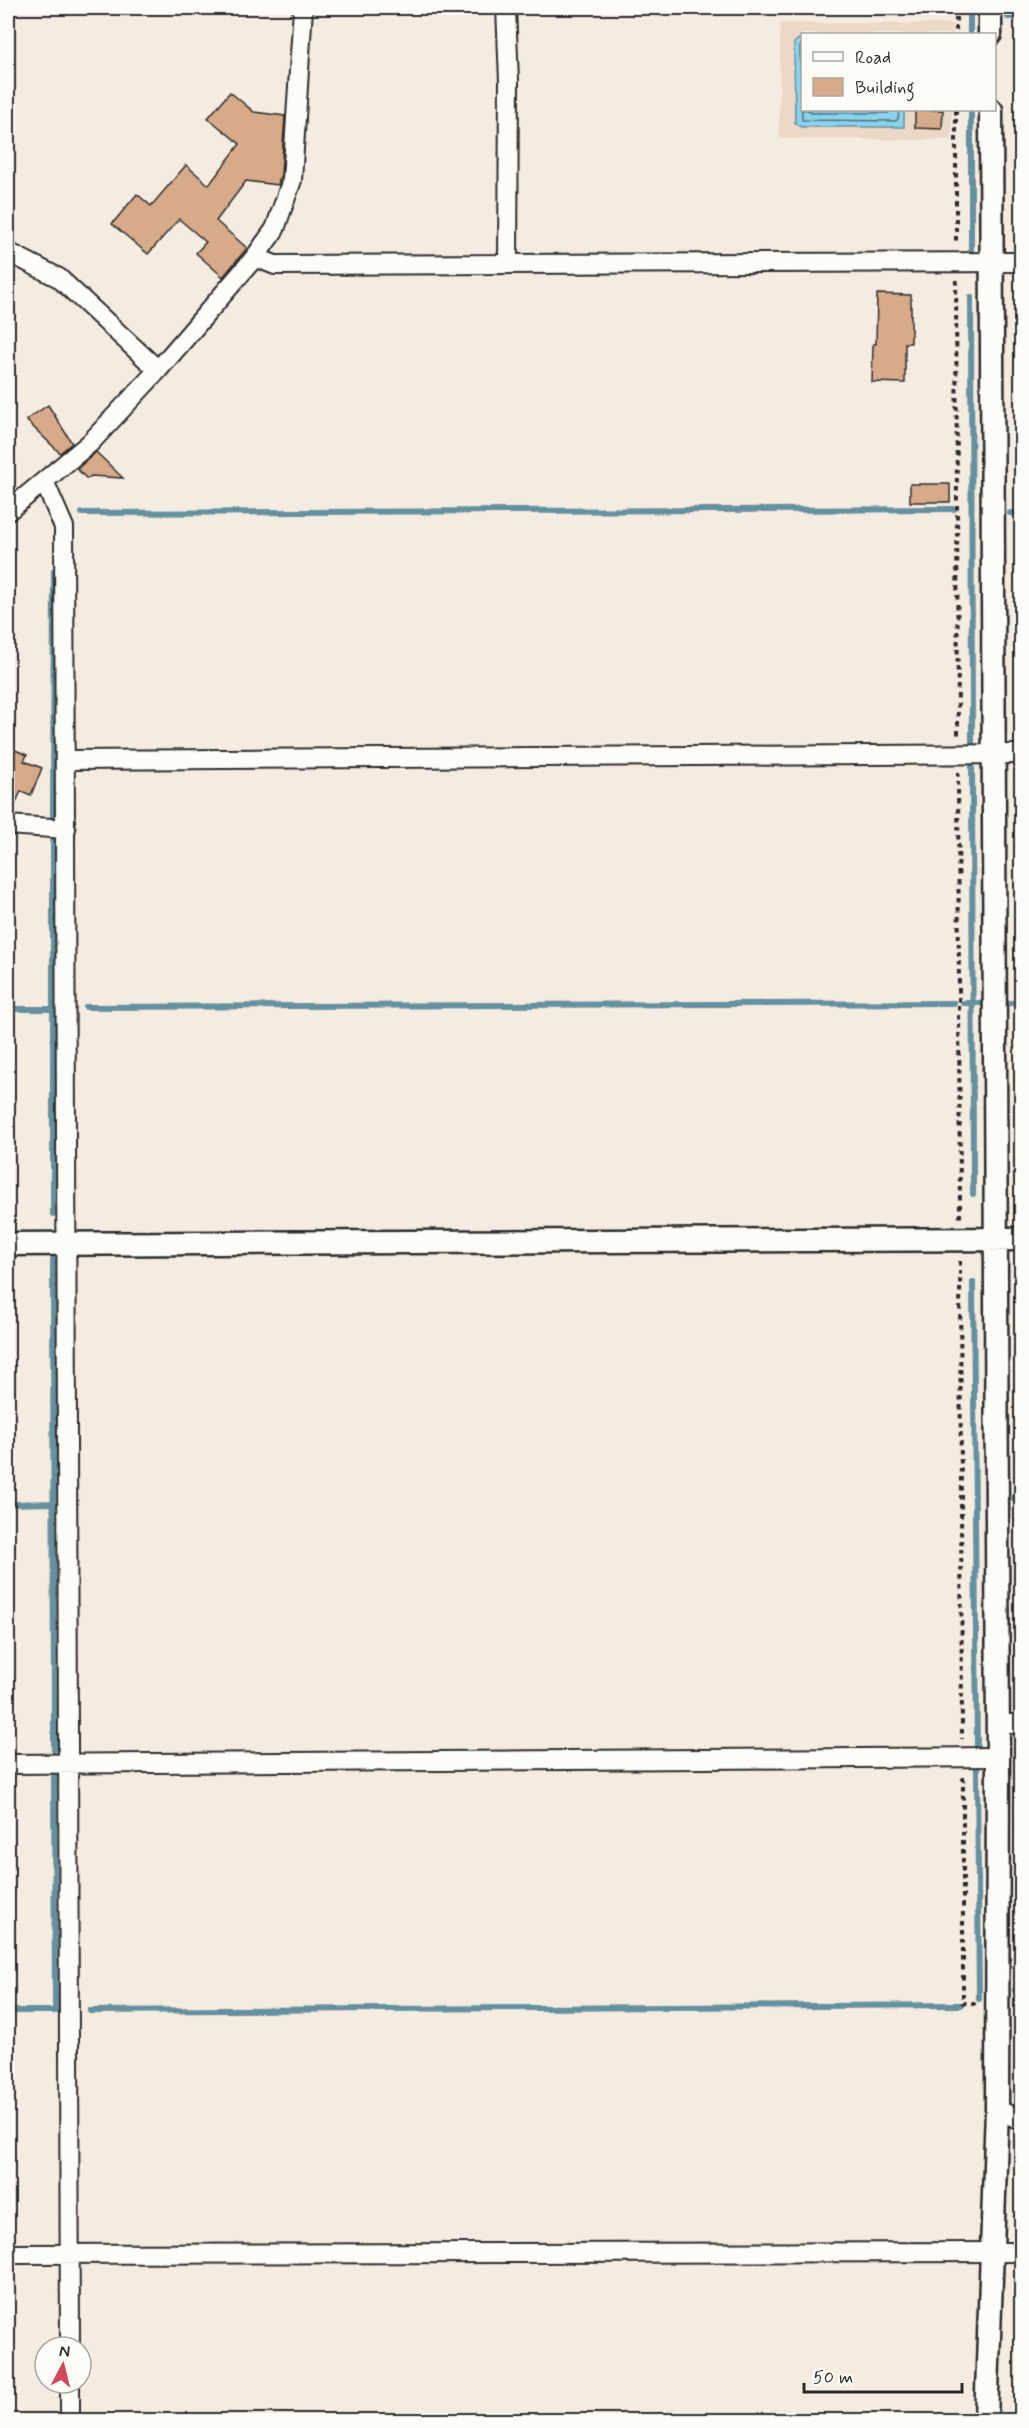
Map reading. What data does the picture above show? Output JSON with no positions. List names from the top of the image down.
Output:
{
  "legend": ["Road", "Building"],
  "scale_bar": "50 m",
  "north": "top"
}
